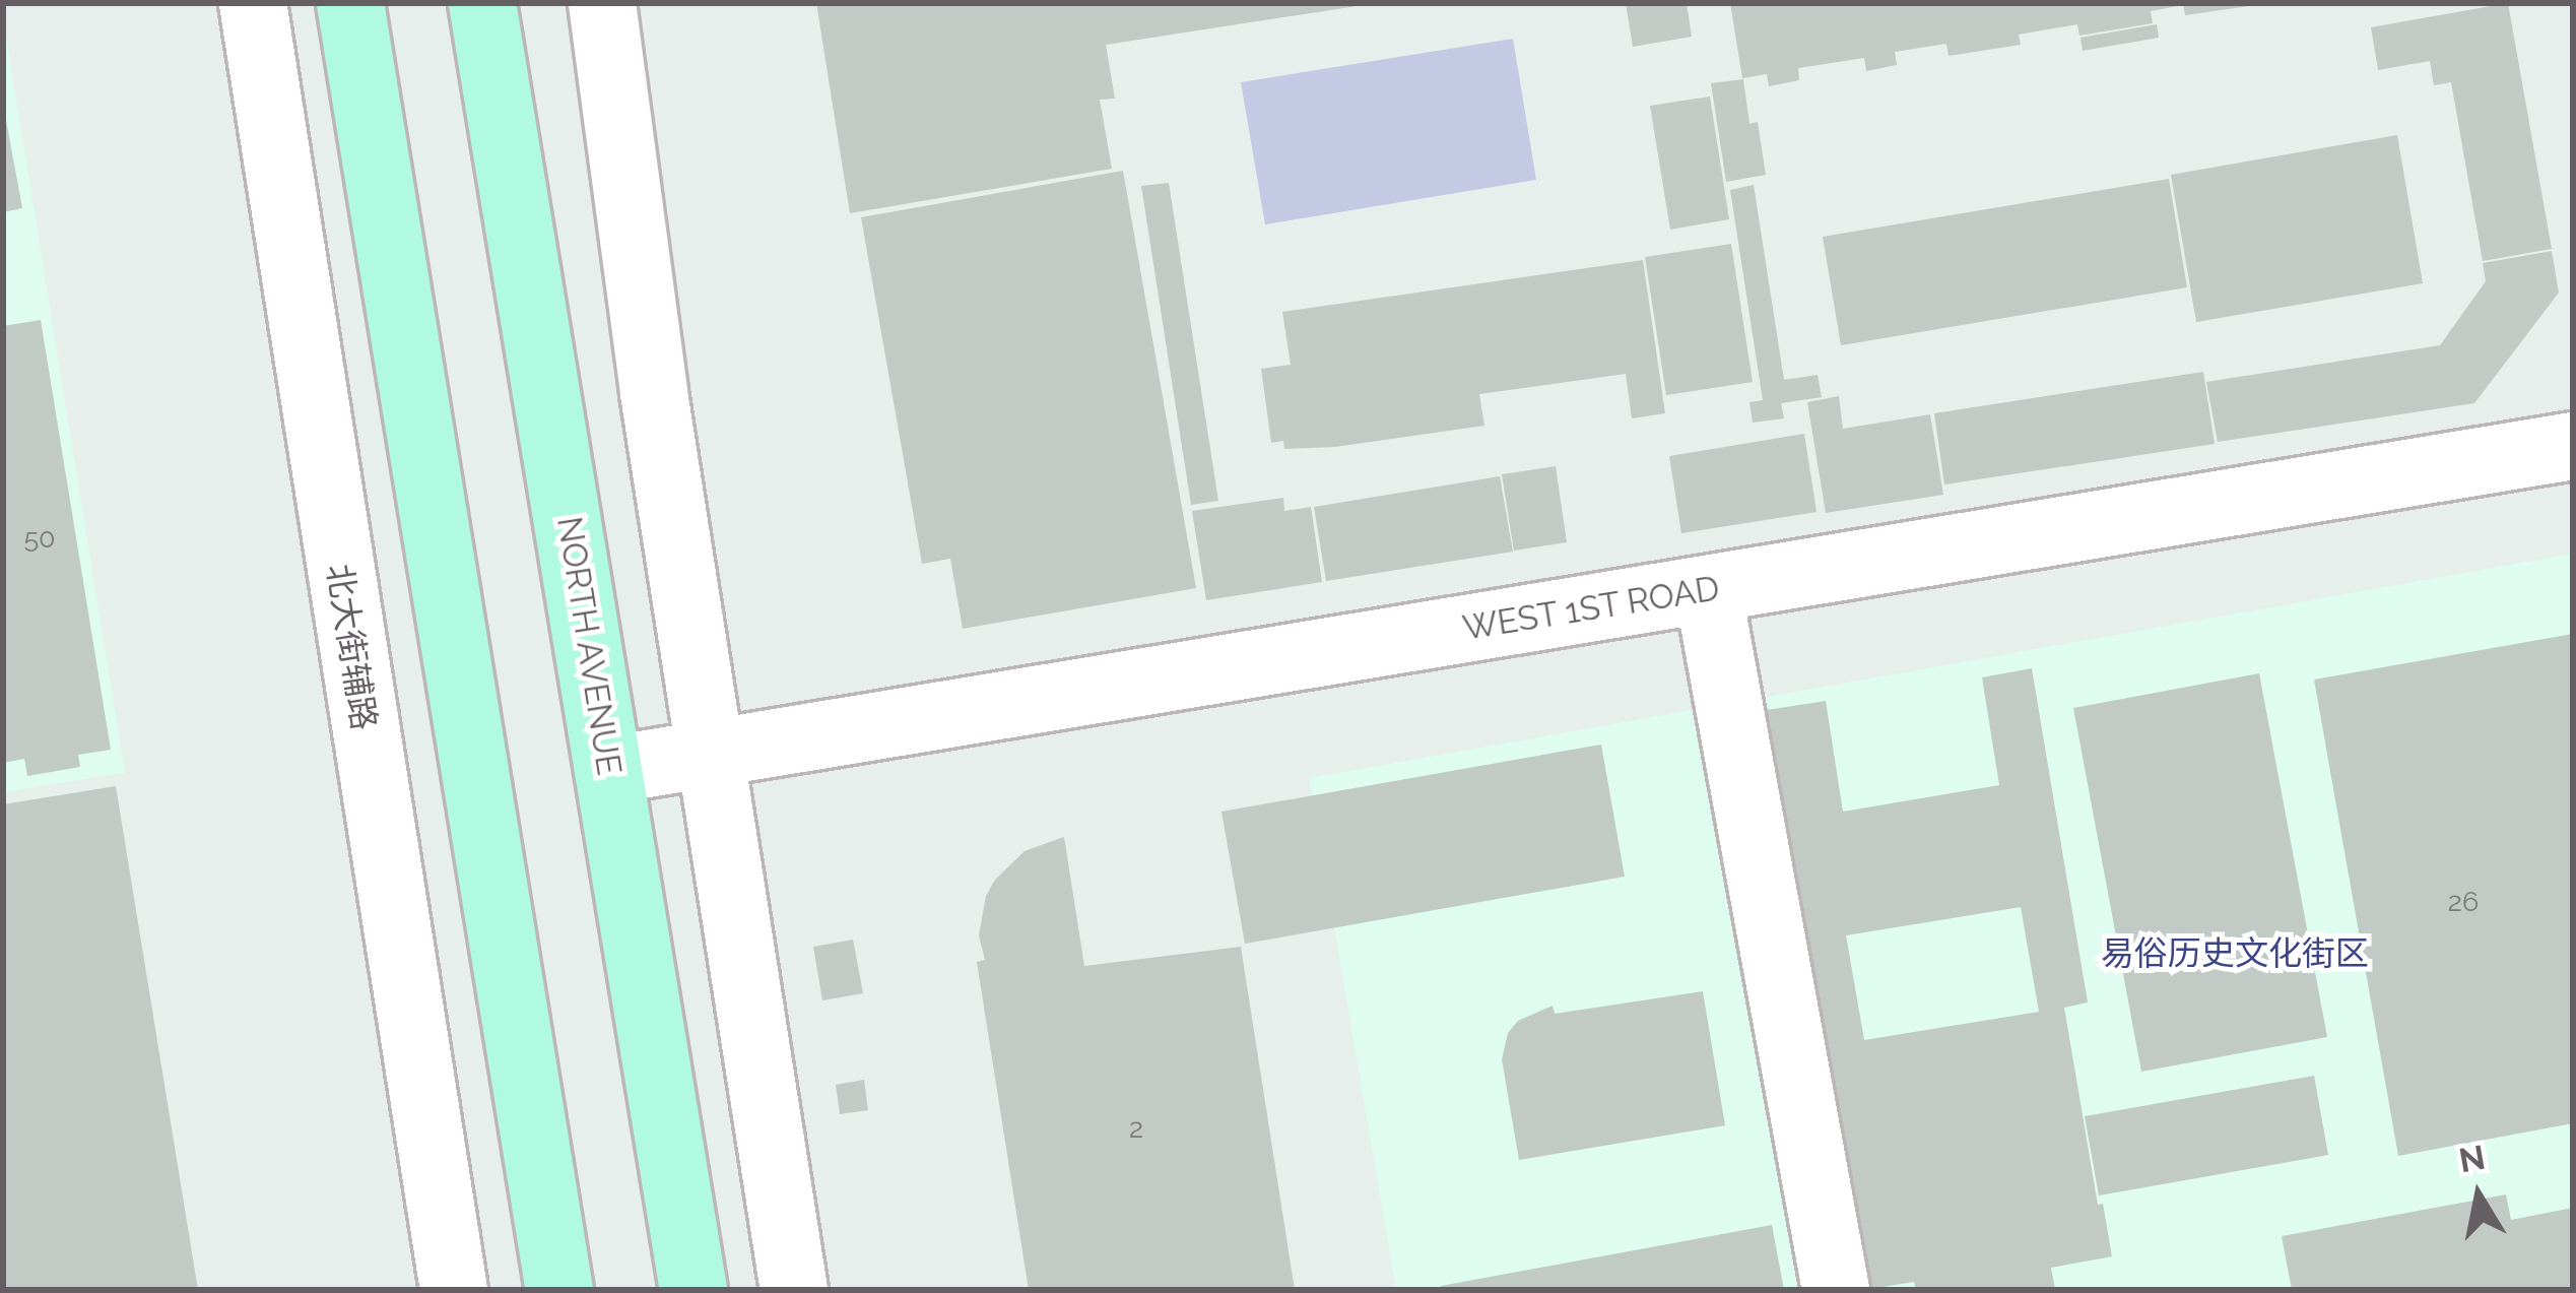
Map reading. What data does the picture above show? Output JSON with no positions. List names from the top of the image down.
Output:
{
  "streets": {
    "main road": ["NORTH AVENUE"],
    "street": ["WEST 1ST ROAD", "北大街辅路"]
  },
  "crossings": [
    ["WEST 1ST ROAD", "NORTH AVENUE"]
  ],
  "parks": ["易俗历史文化街区"],
  "house_numbers": ["50", "26", "2"],
  "north": "top"
}
